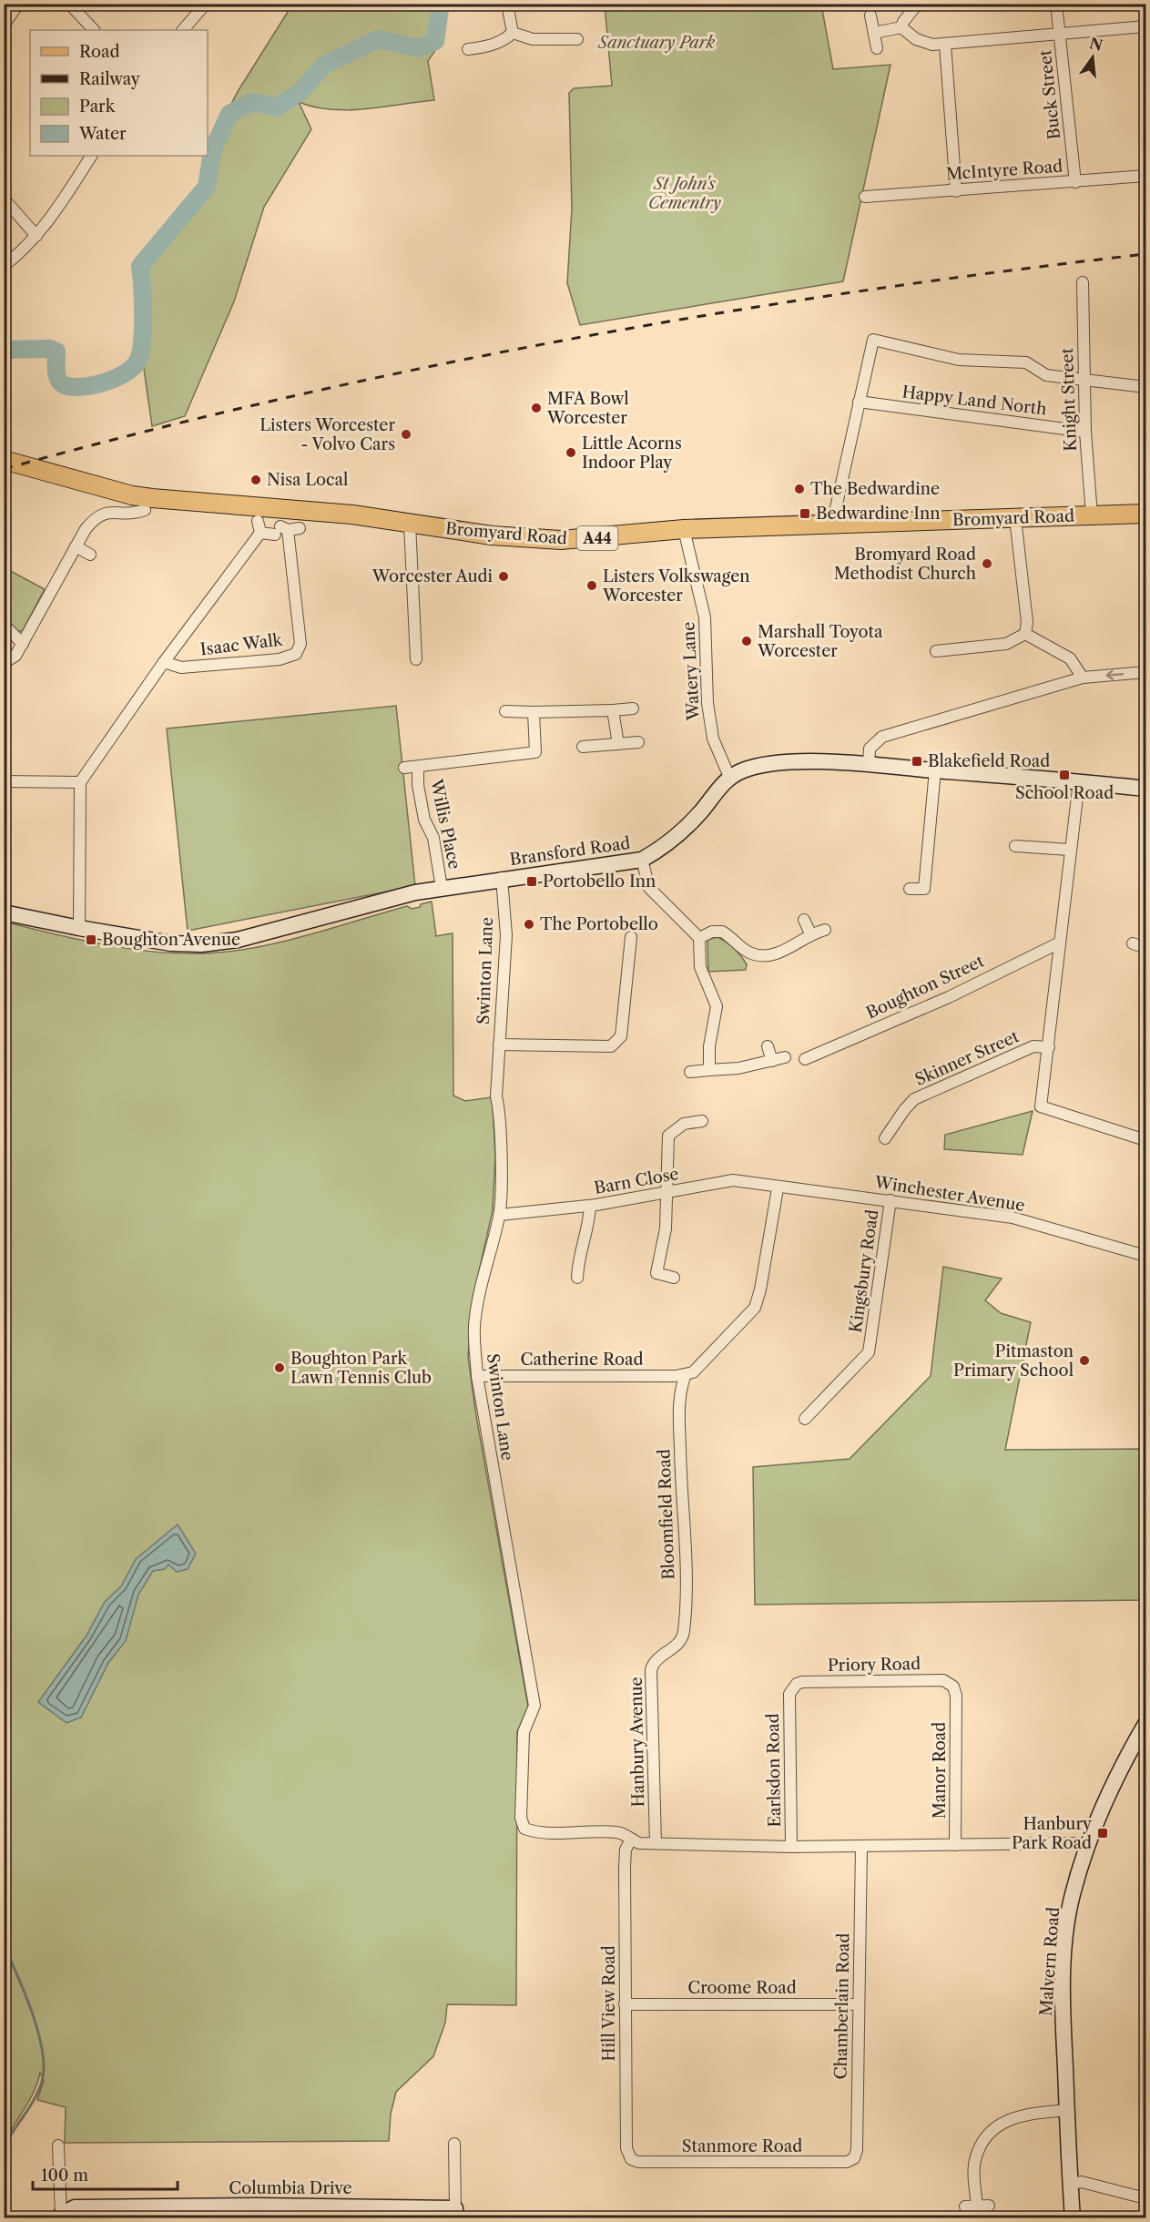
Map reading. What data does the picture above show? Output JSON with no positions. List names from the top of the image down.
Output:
{
  "streets": {
    "main road": [
      "Bromyard Road",
      "A44",
      "Bransford Road",
      "Malvern Road",
      "Columbia Drive"
    ],
    "street": [
      "Buck Street",
      "McIntyre Road",
      "Knight Street",
      "Happy Land North",
      "Isaac Walk",
      "Watery Lane",
      "Willis Place",
      "Swinton Lane",
      "Boughton Street",
      "Skinner Street",
      "Barn Close",
      "Winchester Avenue",
      "Kingsbury Road",
      "Catherine Road",
      "Bloomfield Road",
      "Priory Road",
      "Hanbury Avenue",
      "Earlsdon Road",
      "Manor Road",
      "Croome Road",
      "Hill View Road",
      "Chamberlain Road",
      "Stanmore Road"
    ]
  },
  "crossings": [
    ["Buck Street", "McIntyre Road"],
    ["Knight Street", "Happy Land North"],
    ["Knight Street", "Bromyard Road"],
    ["Bromyard Road", "Watery Lane"],
    ["Watery Lane", "Bransford Road"],
    ["Willis Place", "Bransford Road"],
    ["Bransford Road", "Swinton Lane"],
    ["Swinton Lane", "Barn Close"],
    ["Swinton Lane", "Catherine Road"],
    ["Swinton Lane", "Hill View Road"],
    ["Barn Close", "Winchester Avenue"],
    ["Winchester Avenue", "Kingsbury Road"],
    ["Catherine Road", "Bloomfield Road"],
    ["Bloomfield Road", "Hanbury Avenue"],
    ["Priory Road", "Earlsdon Road"],
    ["Priory Road", "Manor Road"],
    ["Croome Road", "Hill View Road"],
    ["Croome Road", "Chamberlain Road"],
    ["Hill View Road", "Stanmore Road"],
    ["Chamberlain Road", "Stanmore Road"]
  ],
  "parks": ["Sanctuary Park", "St John's Cementry"],
  "places": {
    "other": [
      "MFA Bowl Worcester",
      "Listers Worcester - Volvo Cars",
      "Little Acorns Indoor Play",
      "Nisa Local",
      "The Bedwardine",
      "Bromyard Road Methodist Church",
      "Worcester Audi",
      "Listers Volkswagen Worcester",
      "Marshall Toyota Worcester",
      "The Portobello",
      "Pitmaston Primary School",
      "Boughton Park Lawn Tennis Club"
    ],
    "transit": [
      "Bedwardine Inn",
      "Blakefield Road",
      "School Road",
      "Portobello Inn",
      "Boughton Avenue",
      "Hanbury Park Road"
    ]
  },
  "legend": [
    "Road",
    "Railway",
    "Park",
    "Water"
  ],
  "scale_bar": "100 m",
  "north": "top"
}
